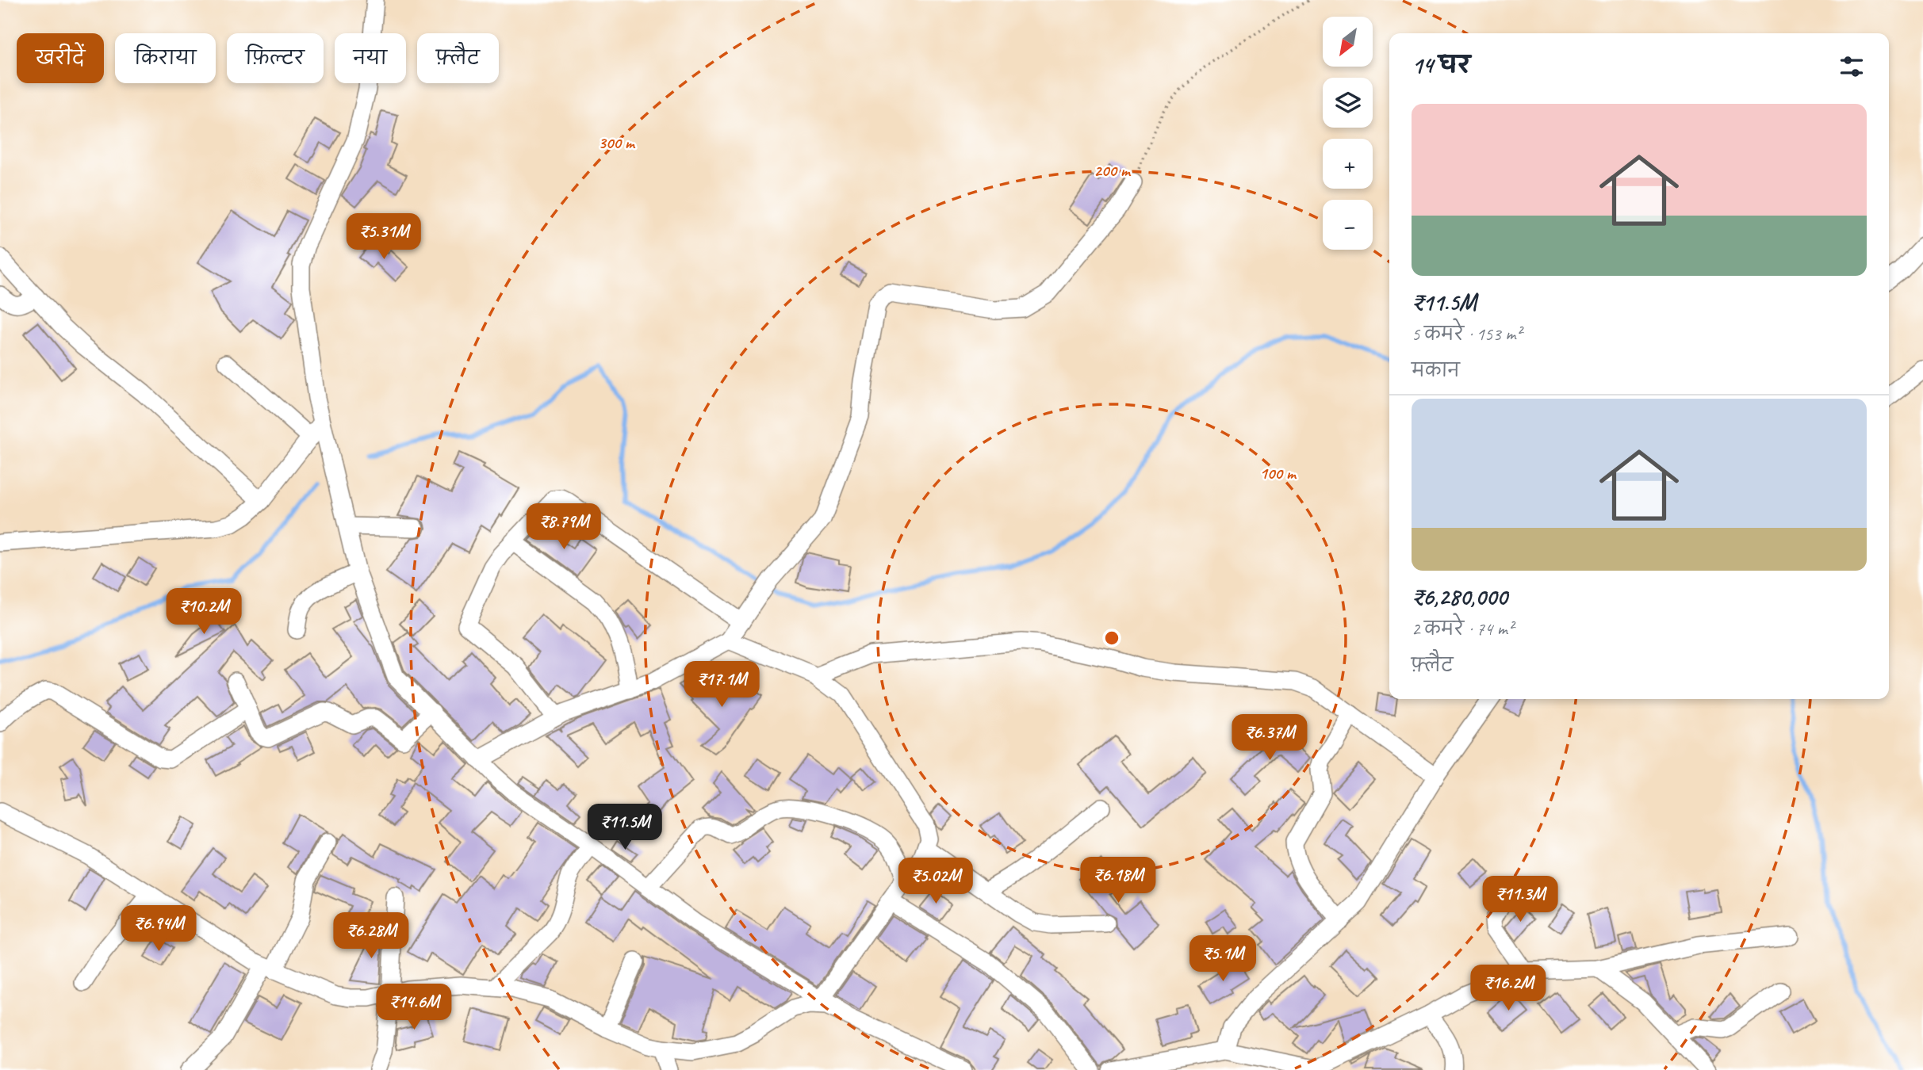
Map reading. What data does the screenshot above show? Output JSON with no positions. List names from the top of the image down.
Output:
{
  "north": "bottom left",
  "page": {
    "map_buttons": ["+", "−"],
    "chip": [
      "खरीदें",
      "किराया",
      "फ़िल्टर",
      "नया",
      "फ़्लैट"
    ],
    "heading": "14 घर",
    "list": [
      {
        "name": "₹11.5M",
        "note": "5 कमरे · 153 m² · मकान"
      },
      {
        "name": "₹6,280,000",
        "note": "2 कमरे · 74 m² · फ़्लैट"
      }
    ],
    "price": [
      "₹5.31M",
      "₹8.79M",
      "₹10.2M",
      "₹17.1M",
      "₹6.37M",
      "₹11.5M",
      "₹6.18M",
      "₹5.02M",
      "₹11.3M",
      "₹6.94M",
      "₹6.28M",
      "₹5.1M",
      "₹16.2M",
      "₹14.6M"
    ]
  },
  "rings": ["300 m", "200 m", "100 m"]
}
